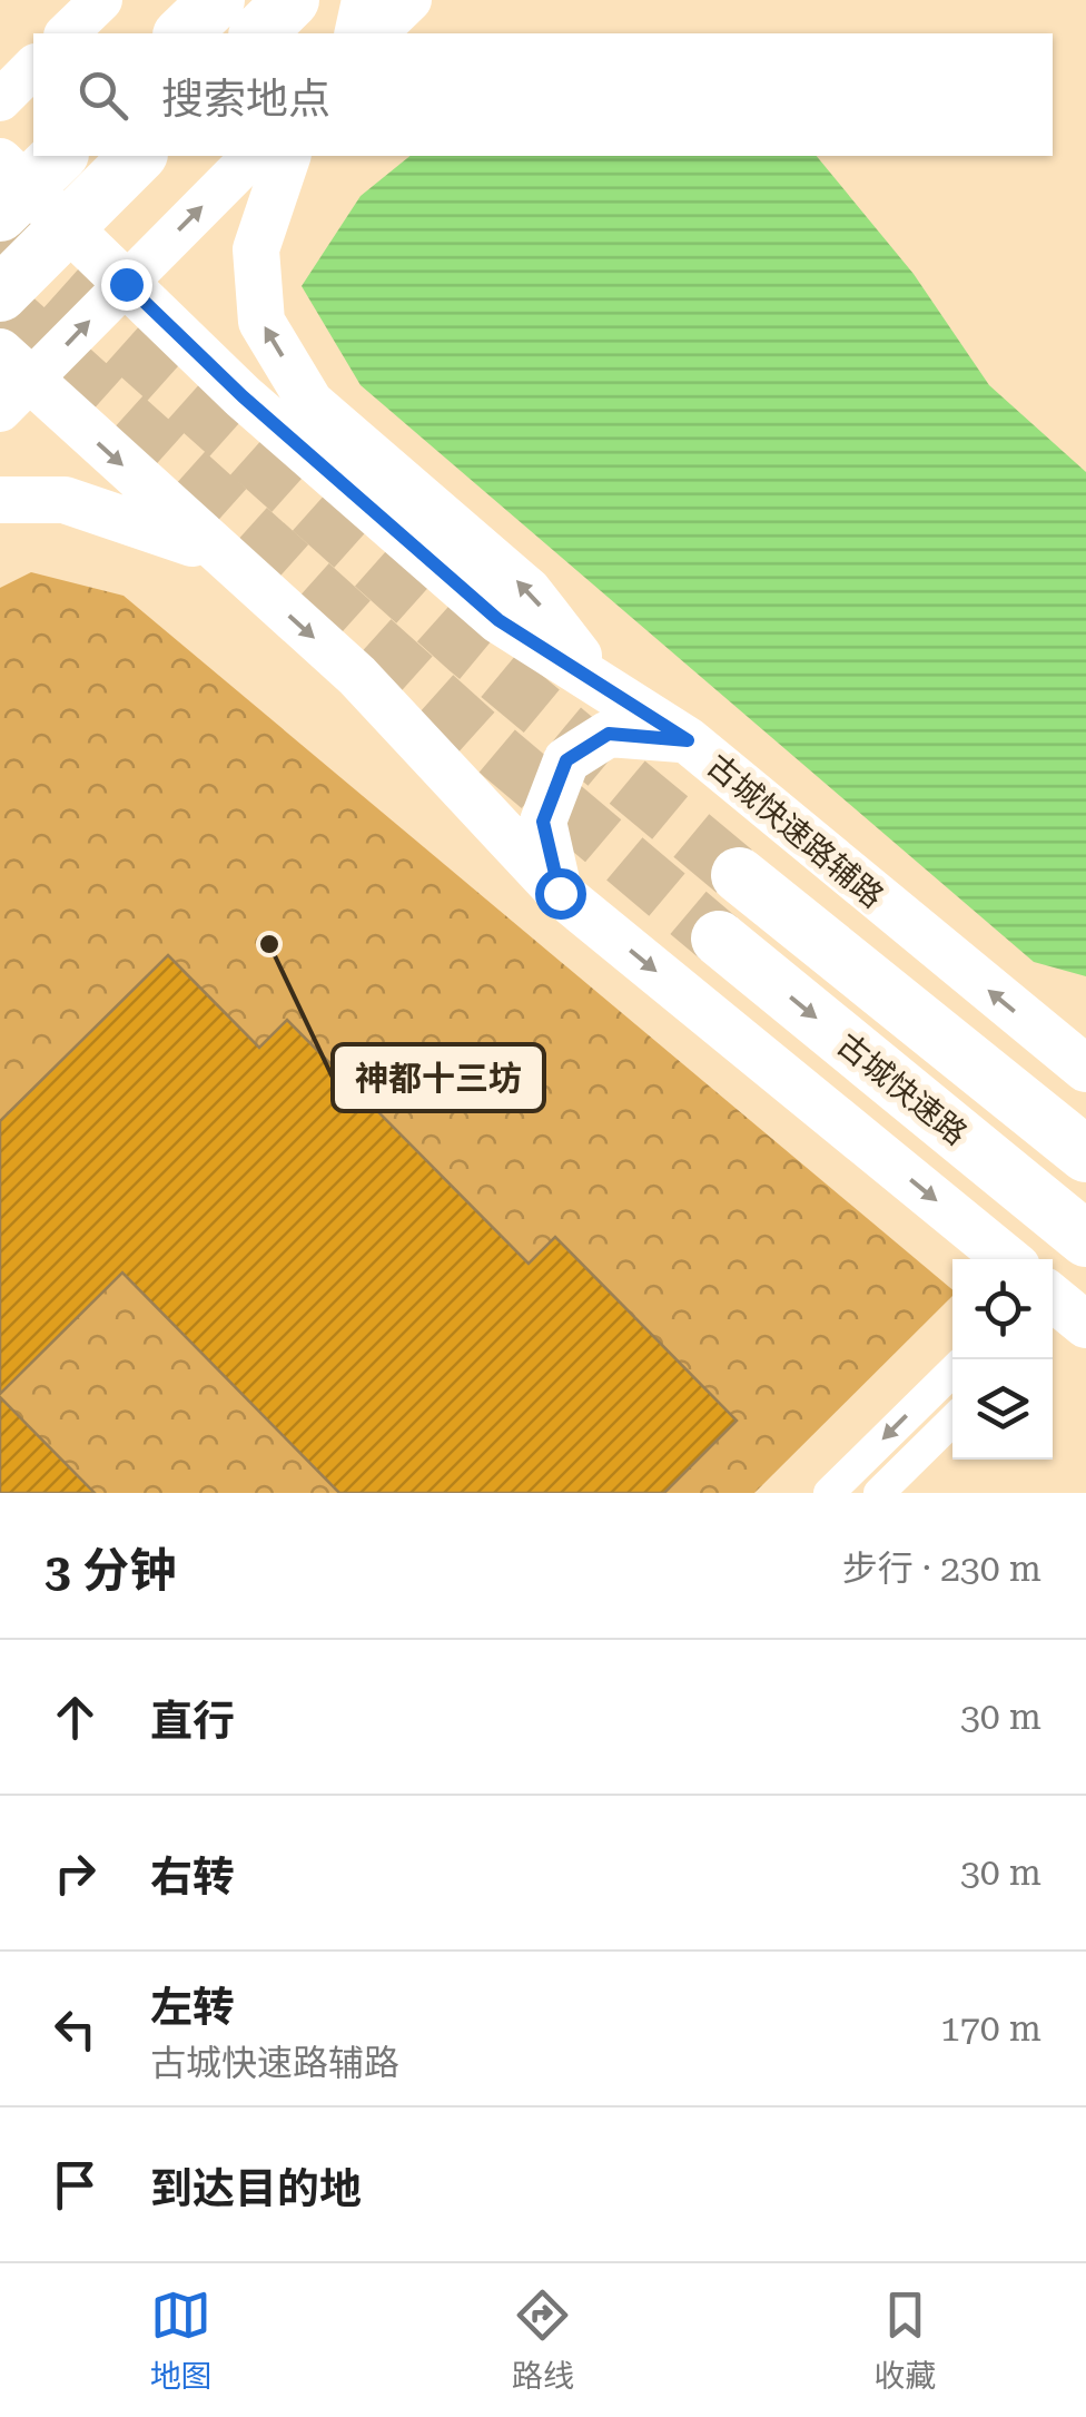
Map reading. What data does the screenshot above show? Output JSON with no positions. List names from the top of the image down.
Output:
{
  "streets": {
    "highway": ["古城快速路"],
    "main road": ["古城快速路辅路"]
  },
  "places": ["神都十三坊"],
  "page": {
    "search": "搜索地点",
    "heading": ["3 分钟", "步行 · 230 m"],
    "list": [
      ["直行", "30 m"],
      ["右转", "30 m"],
      ["左转", "古城快速路辅路", "170 m"],
      "到达目的地"
    ],
    "nav": ["地图", "路线", "收藏"]
  }
}
